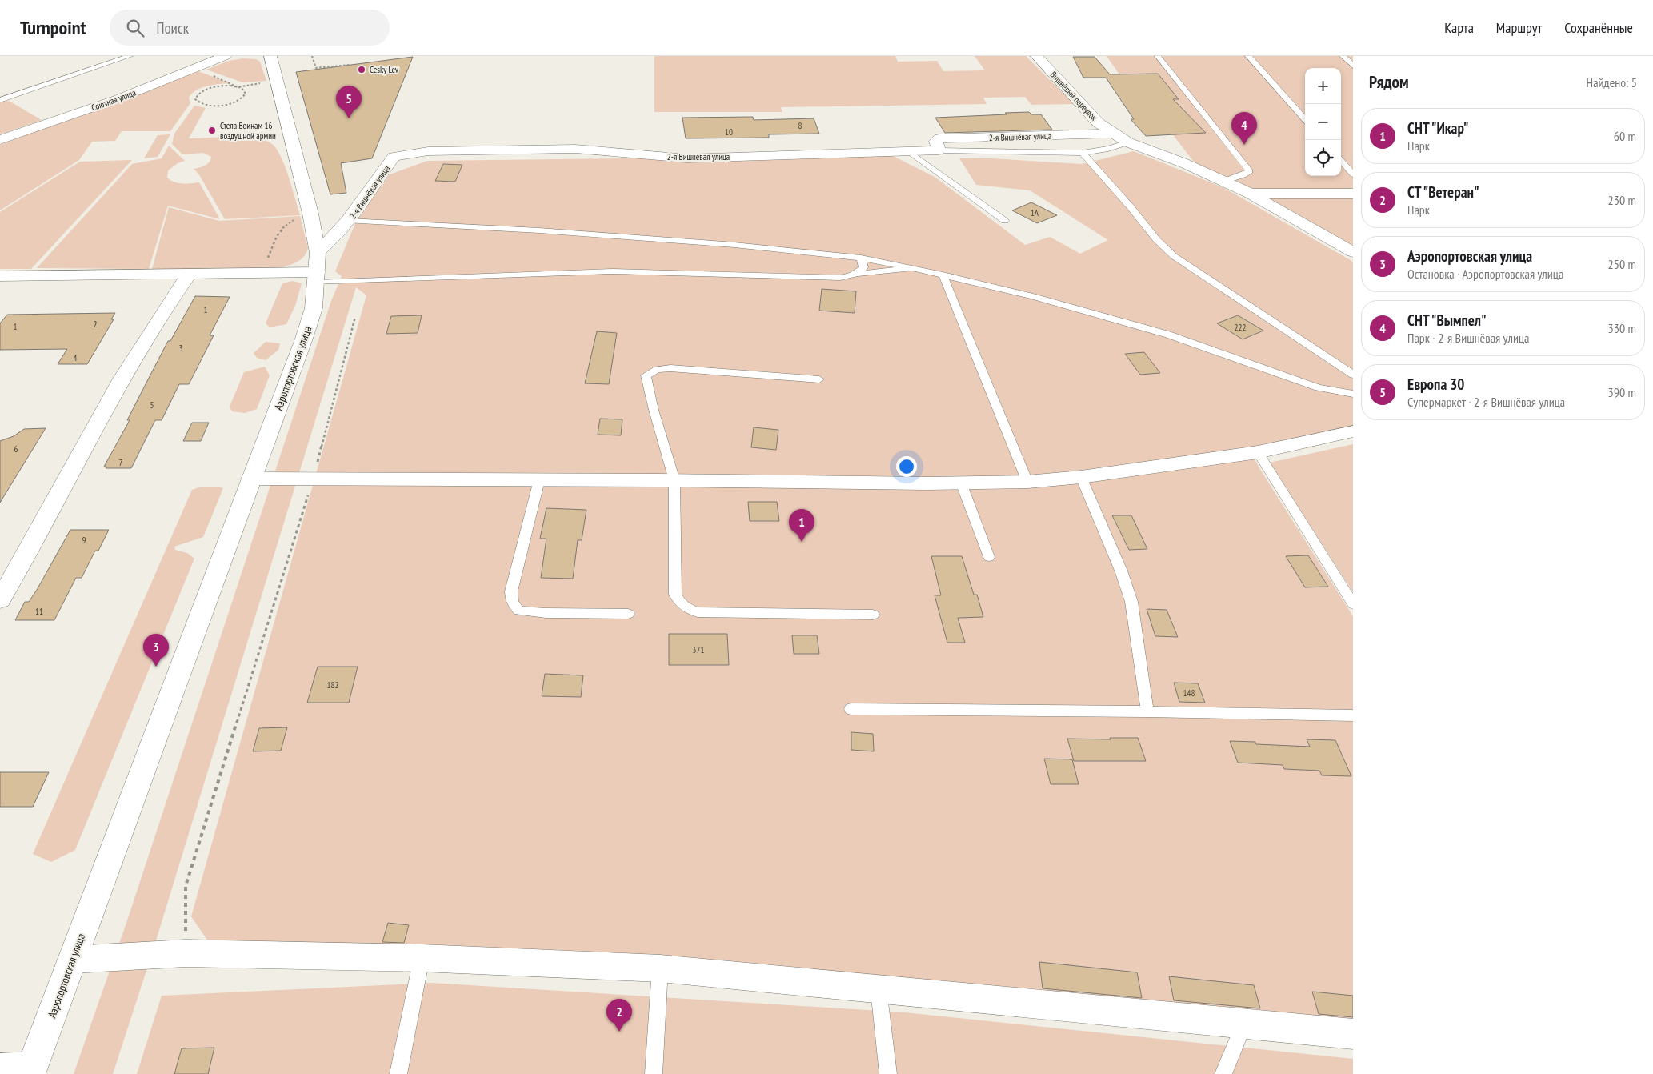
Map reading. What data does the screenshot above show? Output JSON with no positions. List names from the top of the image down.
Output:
{
  "streets": {
    "street": [
      "Вишнёвый переулок",
      "Союзная улица",
      "2-я Вишнёвая улица",
      "Аэропортовская улица"
    ]
  },
  "crossings": [
    ["Вишнёвый переулок", "2-я Вишнёвая улица"],
    ["2-я Вишнёвая улица", "Аэропортовская улица"]
  ],
  "places": ["Cesky Lev", "Стела Воинам 16 воздушной армии"],
  "house_numbers": [
    "8",
    "10",
    "1А",
    "1",
    "2",
    "1",
    "222",
    "3",
    "4",
    "5",
    "6",
    "7",
    "9",
    "11",
    "371",
    "182",
    "148"
  ],
  "page": {
    "header": "Turnpoint",
    "search": "Поиск",
    "nav": ["Карта", "Маршрут", "Сохранённые"],
    "heading": ["Рядом", "Найдено: 5"],
    "map_buttons": ["+", "−"],
    "pins": [
      "5",
      "4",
      "1",
      "3",
      "2"
    ],
    "list": [
      {
        "mark": "1",
        "name": "СНТ \"Икар\"",
        "note": "Парк",
        "value": "60 m"
      },
      {
        "mark": "2",
        "name": "СТ \"Ветеран\"",
        "note": "Парк",
        "value": "230 m"
      },
      {
        "mark": "3",
        "name": "Аэропортовская улица",
        "note": "Остановка · Аэропортовская улица",
        "value": "250 m"
      },
      {
        "mark": "4",
        "name": "СНТ \"Вымпел\"",
        "note": "Парк · 2-я Вишнёвая улица",
        "value": "330 m"
      },
      {
        "mark": "5",
        "name": "Европа 30",
        "note": "Супермаркет · 2-я Вишнёвая улица",
        "value": "390 m"
      }
    ]
  }
}
